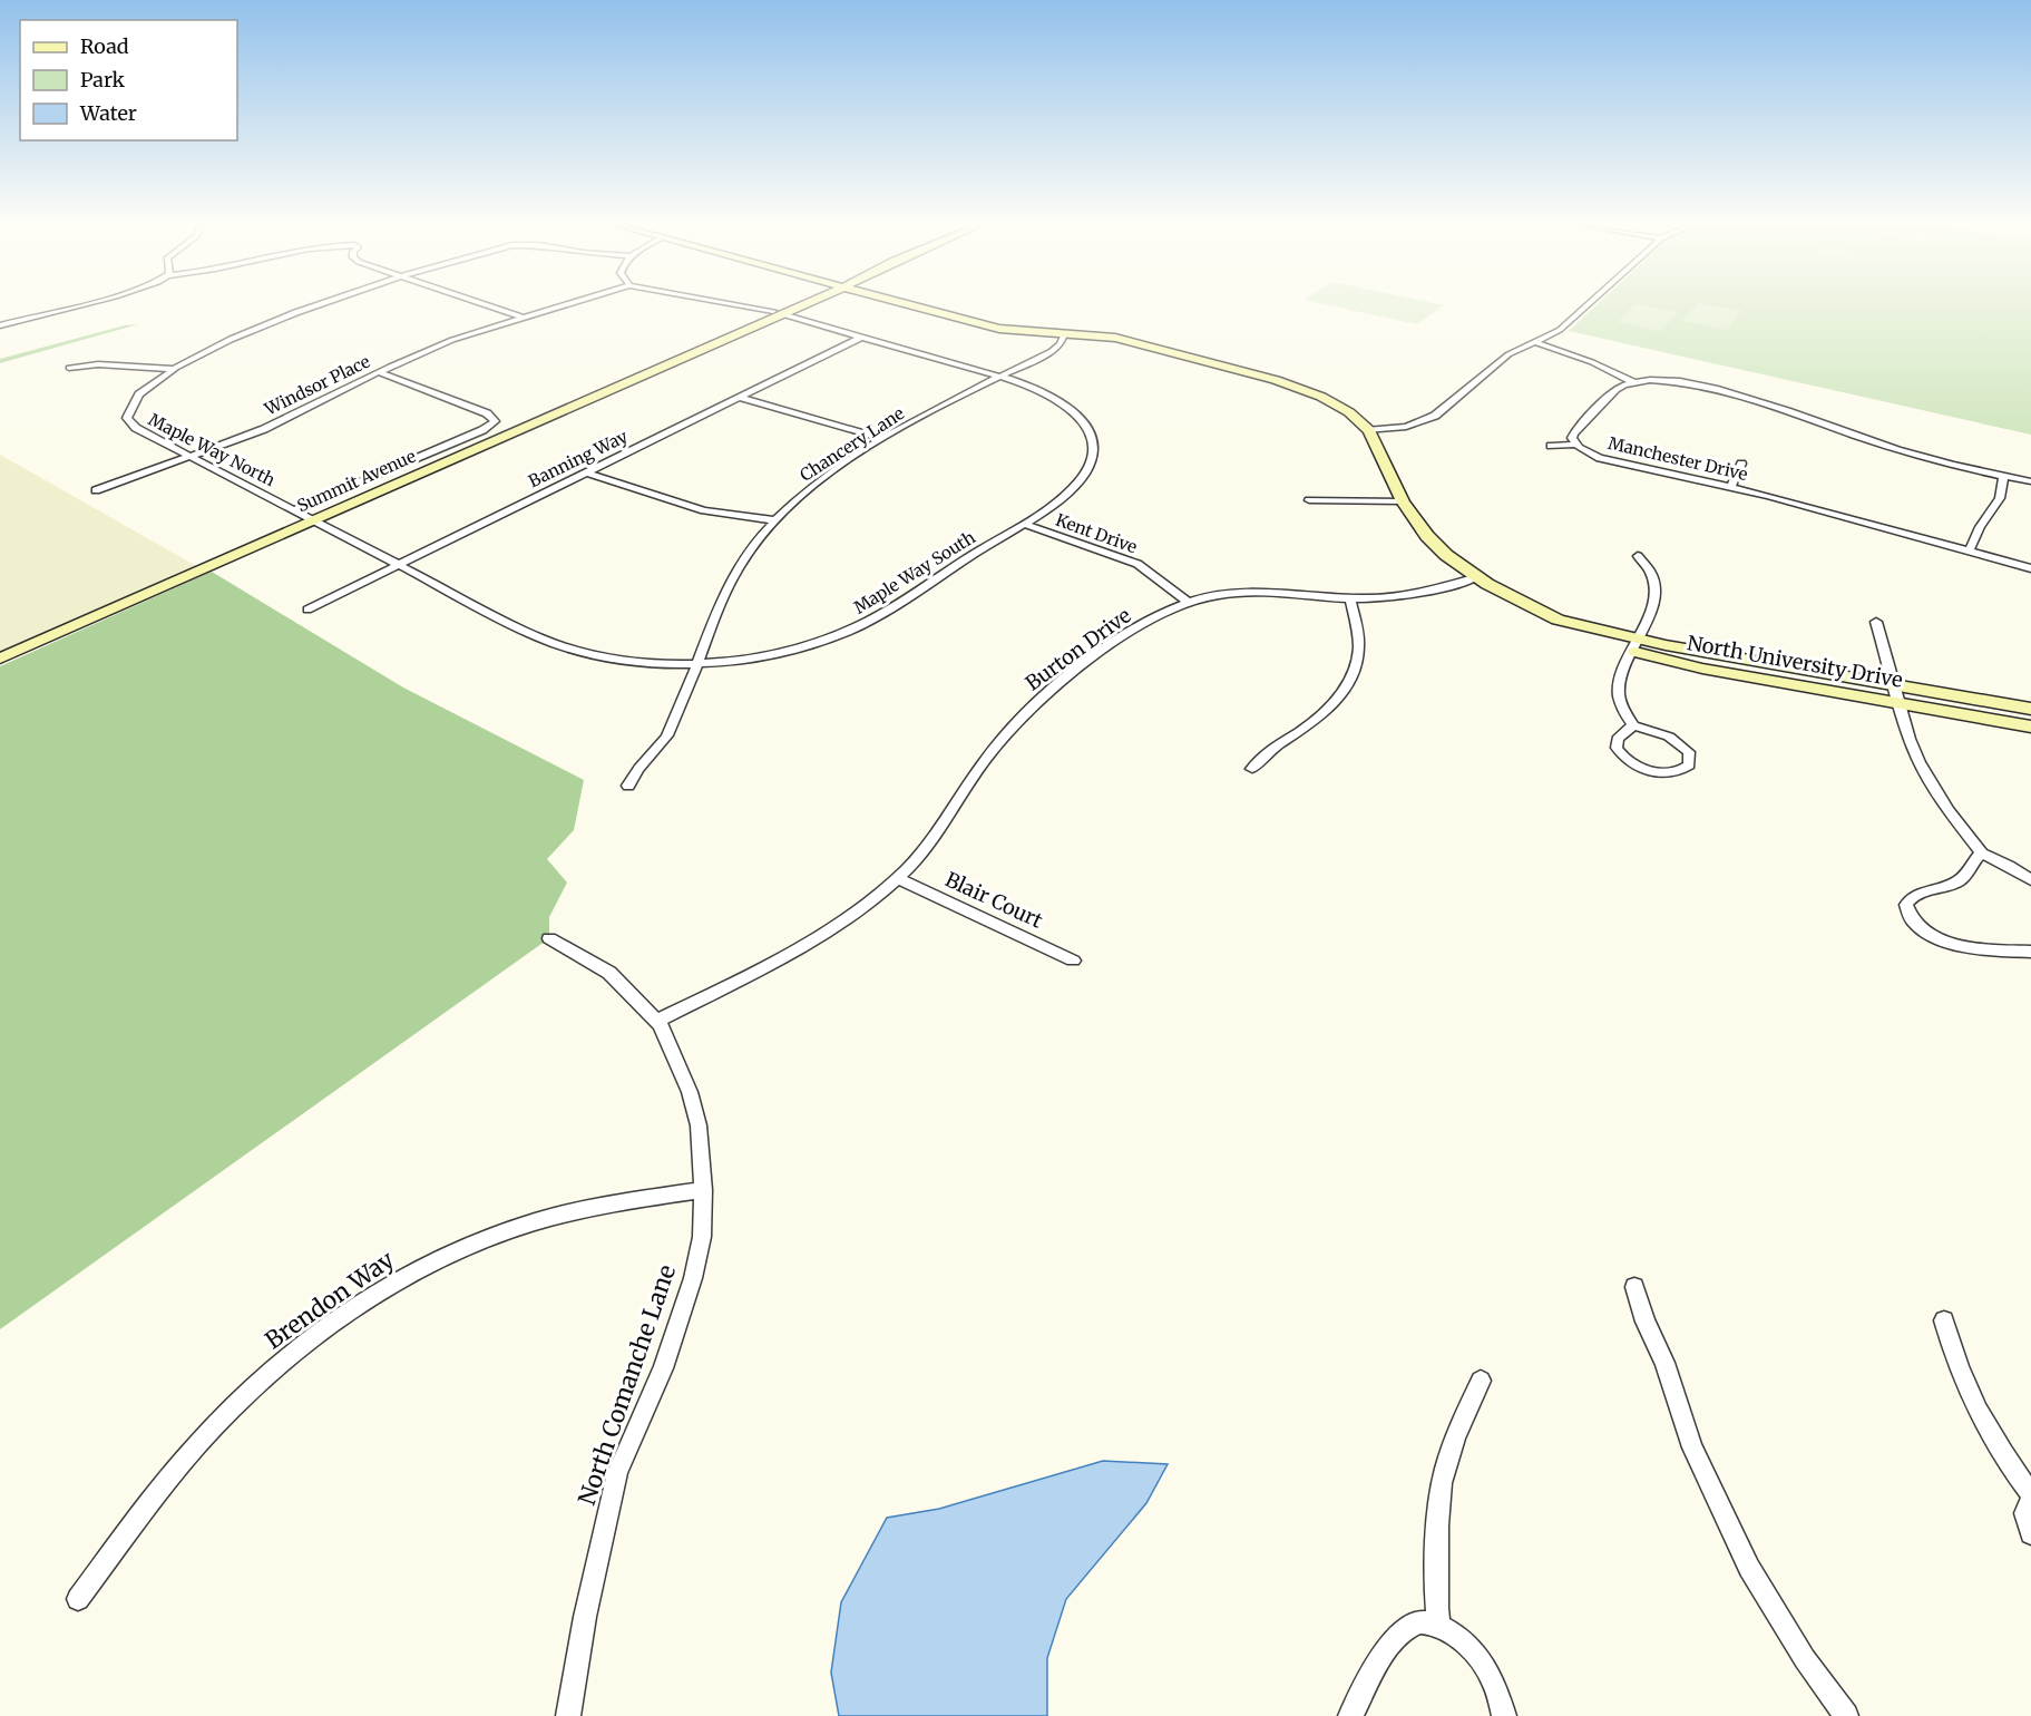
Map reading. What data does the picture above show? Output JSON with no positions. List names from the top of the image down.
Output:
{
  "streets": {
    "street": [
      "Windsor Place",
      "Chancery Lane",
      "Maple Way North",
      "Banning Way",
      "Manchester Drive",
      "Summit Avenue",
      "Kent Drive",
      "Maple Way South",
      "Burton Drive",
      "North University Drive",
      "Blair Court",
      "Brendon Way",
      "North Comanche Lane"
    ]
  },
  "crossings": [
    ["Windsor Place", "Maple Way North"],
    ["Chancery Lane", "Maple Way South"],
    ["Chancery Lane", "North University Drive"],
    ["Maple Way North", "Summit Avenue"],
    ["Maple Way North", "Maple Way South"],
    ["Banning Way", "Maple Way South"],
    ["Summit Avenue", "Maple Way South"],
    ["Kent Drive", "Maple Way South"],
    ["Kent Drive", "Burton Drive"],
    ["Burton Drive", "North University Drive"],
    ["Burton Drive", "Blair Court"],
    ["Burton Drive", "North Comanche Lane"],
    ["Brendon Way", "North Comanche Lane"]
  ],
  "legend": ["Road", "Park", "Water"]
}
